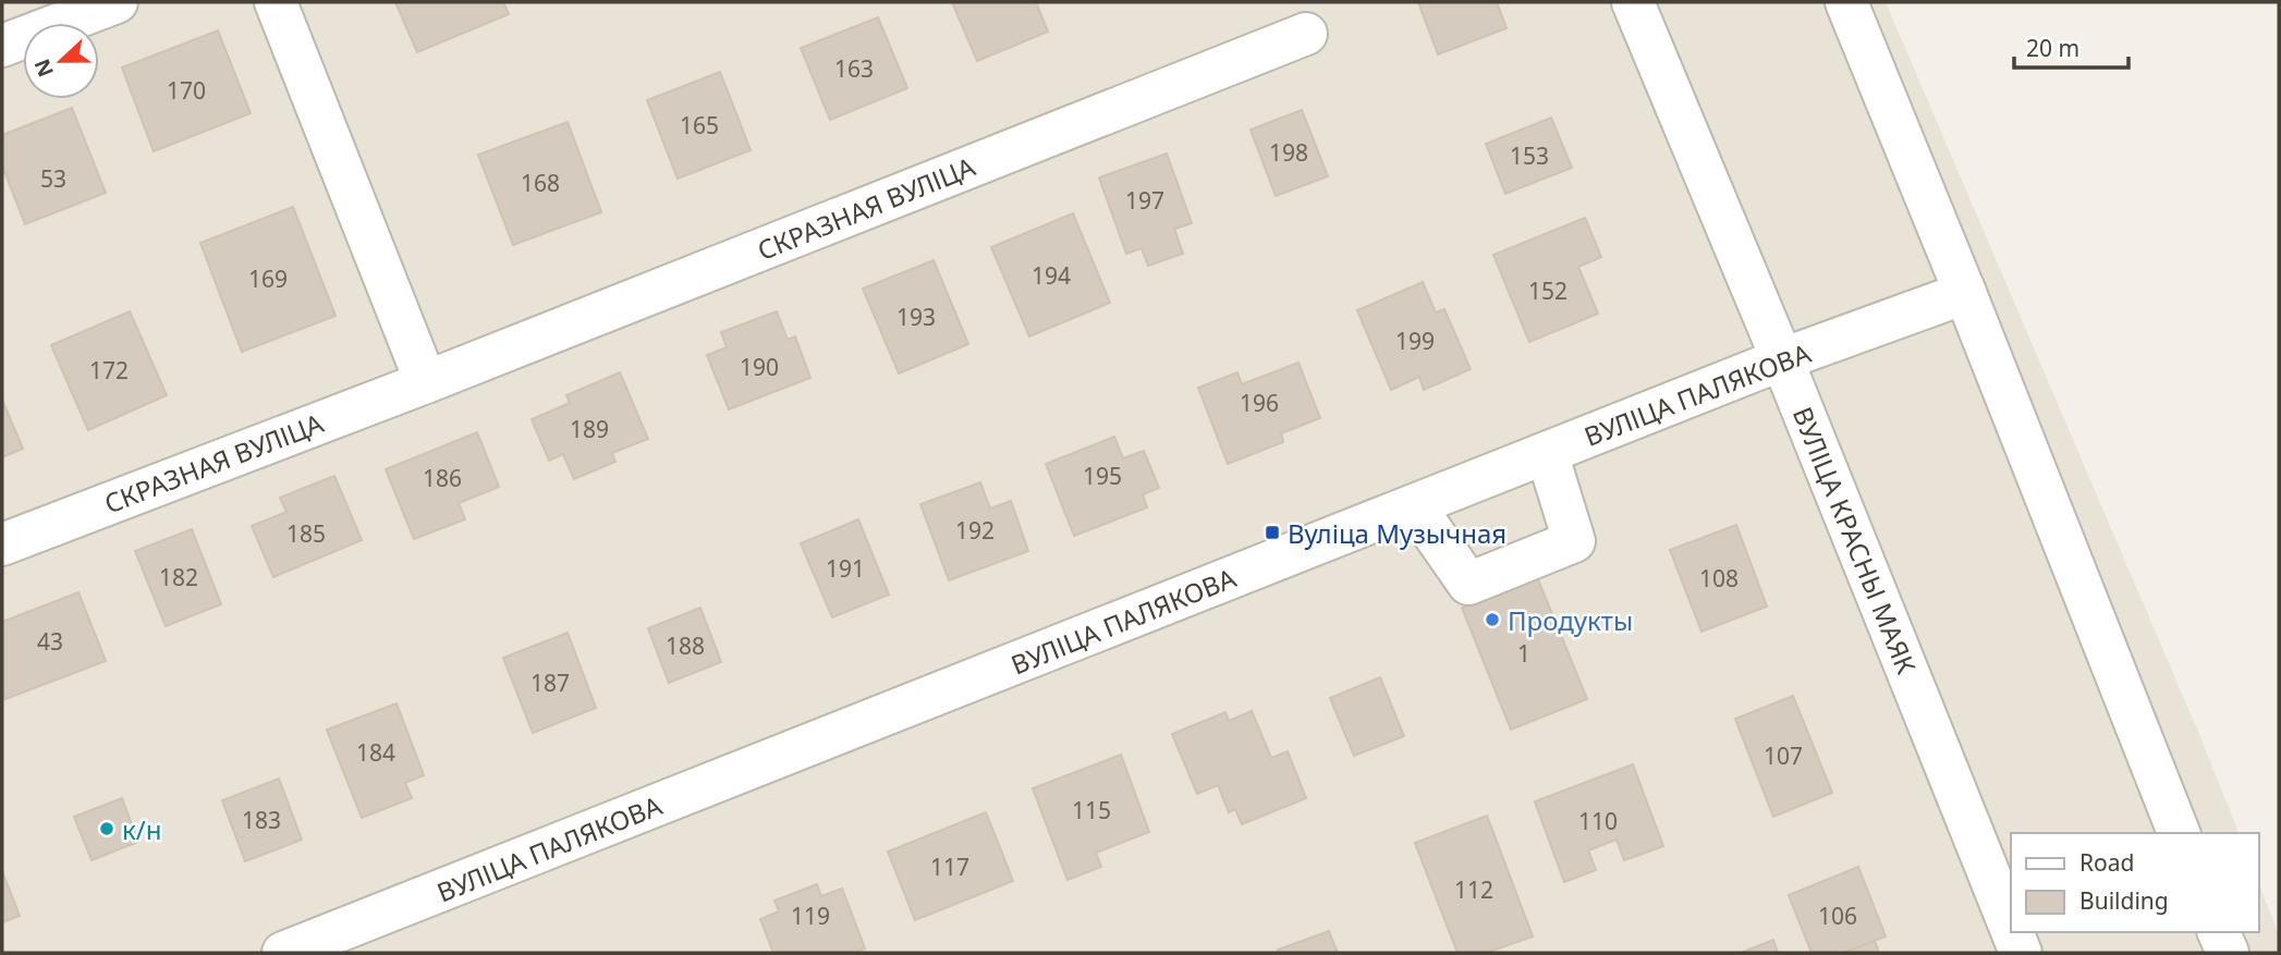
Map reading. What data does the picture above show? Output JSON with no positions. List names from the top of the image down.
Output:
{
  "streets": {
    "street": ["СКРАЗНАЯ ВУЛІЦА", "ВУЛІЦА ПАЛЯКОВА", "ВУЛІЦА КРАСНЫ МАЯК"]
  },
  "crossings": [
    ["ВУЛІЦА ПАЛЯКОВА", "ВУЛІЦА КРАСНЫ МАЯК"]
  ],
  "places": {
    "transit": ["Вуліца Музычная"],
    "other": ["Продукты", "к/н"]
  },
  "house_numbers": [
    "163",
    "170",
    "165",
    "198",
    "153",
    "53",
    "168",
    "197",
    "194",
    "169",
    "152",
    "193",
    "199",
    "190",
    "172",
    "196",
    "189",
    "195",
    "186",
    "192",
    "185",
    "191",
    "182",
    "108",
    "43",
    "188",
    "1",
    "187",
    "184",
    "107",
    "115",
    "183",
    "110",
    "117",
    "112",
    "119",
    "106"
  ],
  "legend": ["Road", "Building"],
  "scale_bar": "20 m",
  "north": "left"
}
